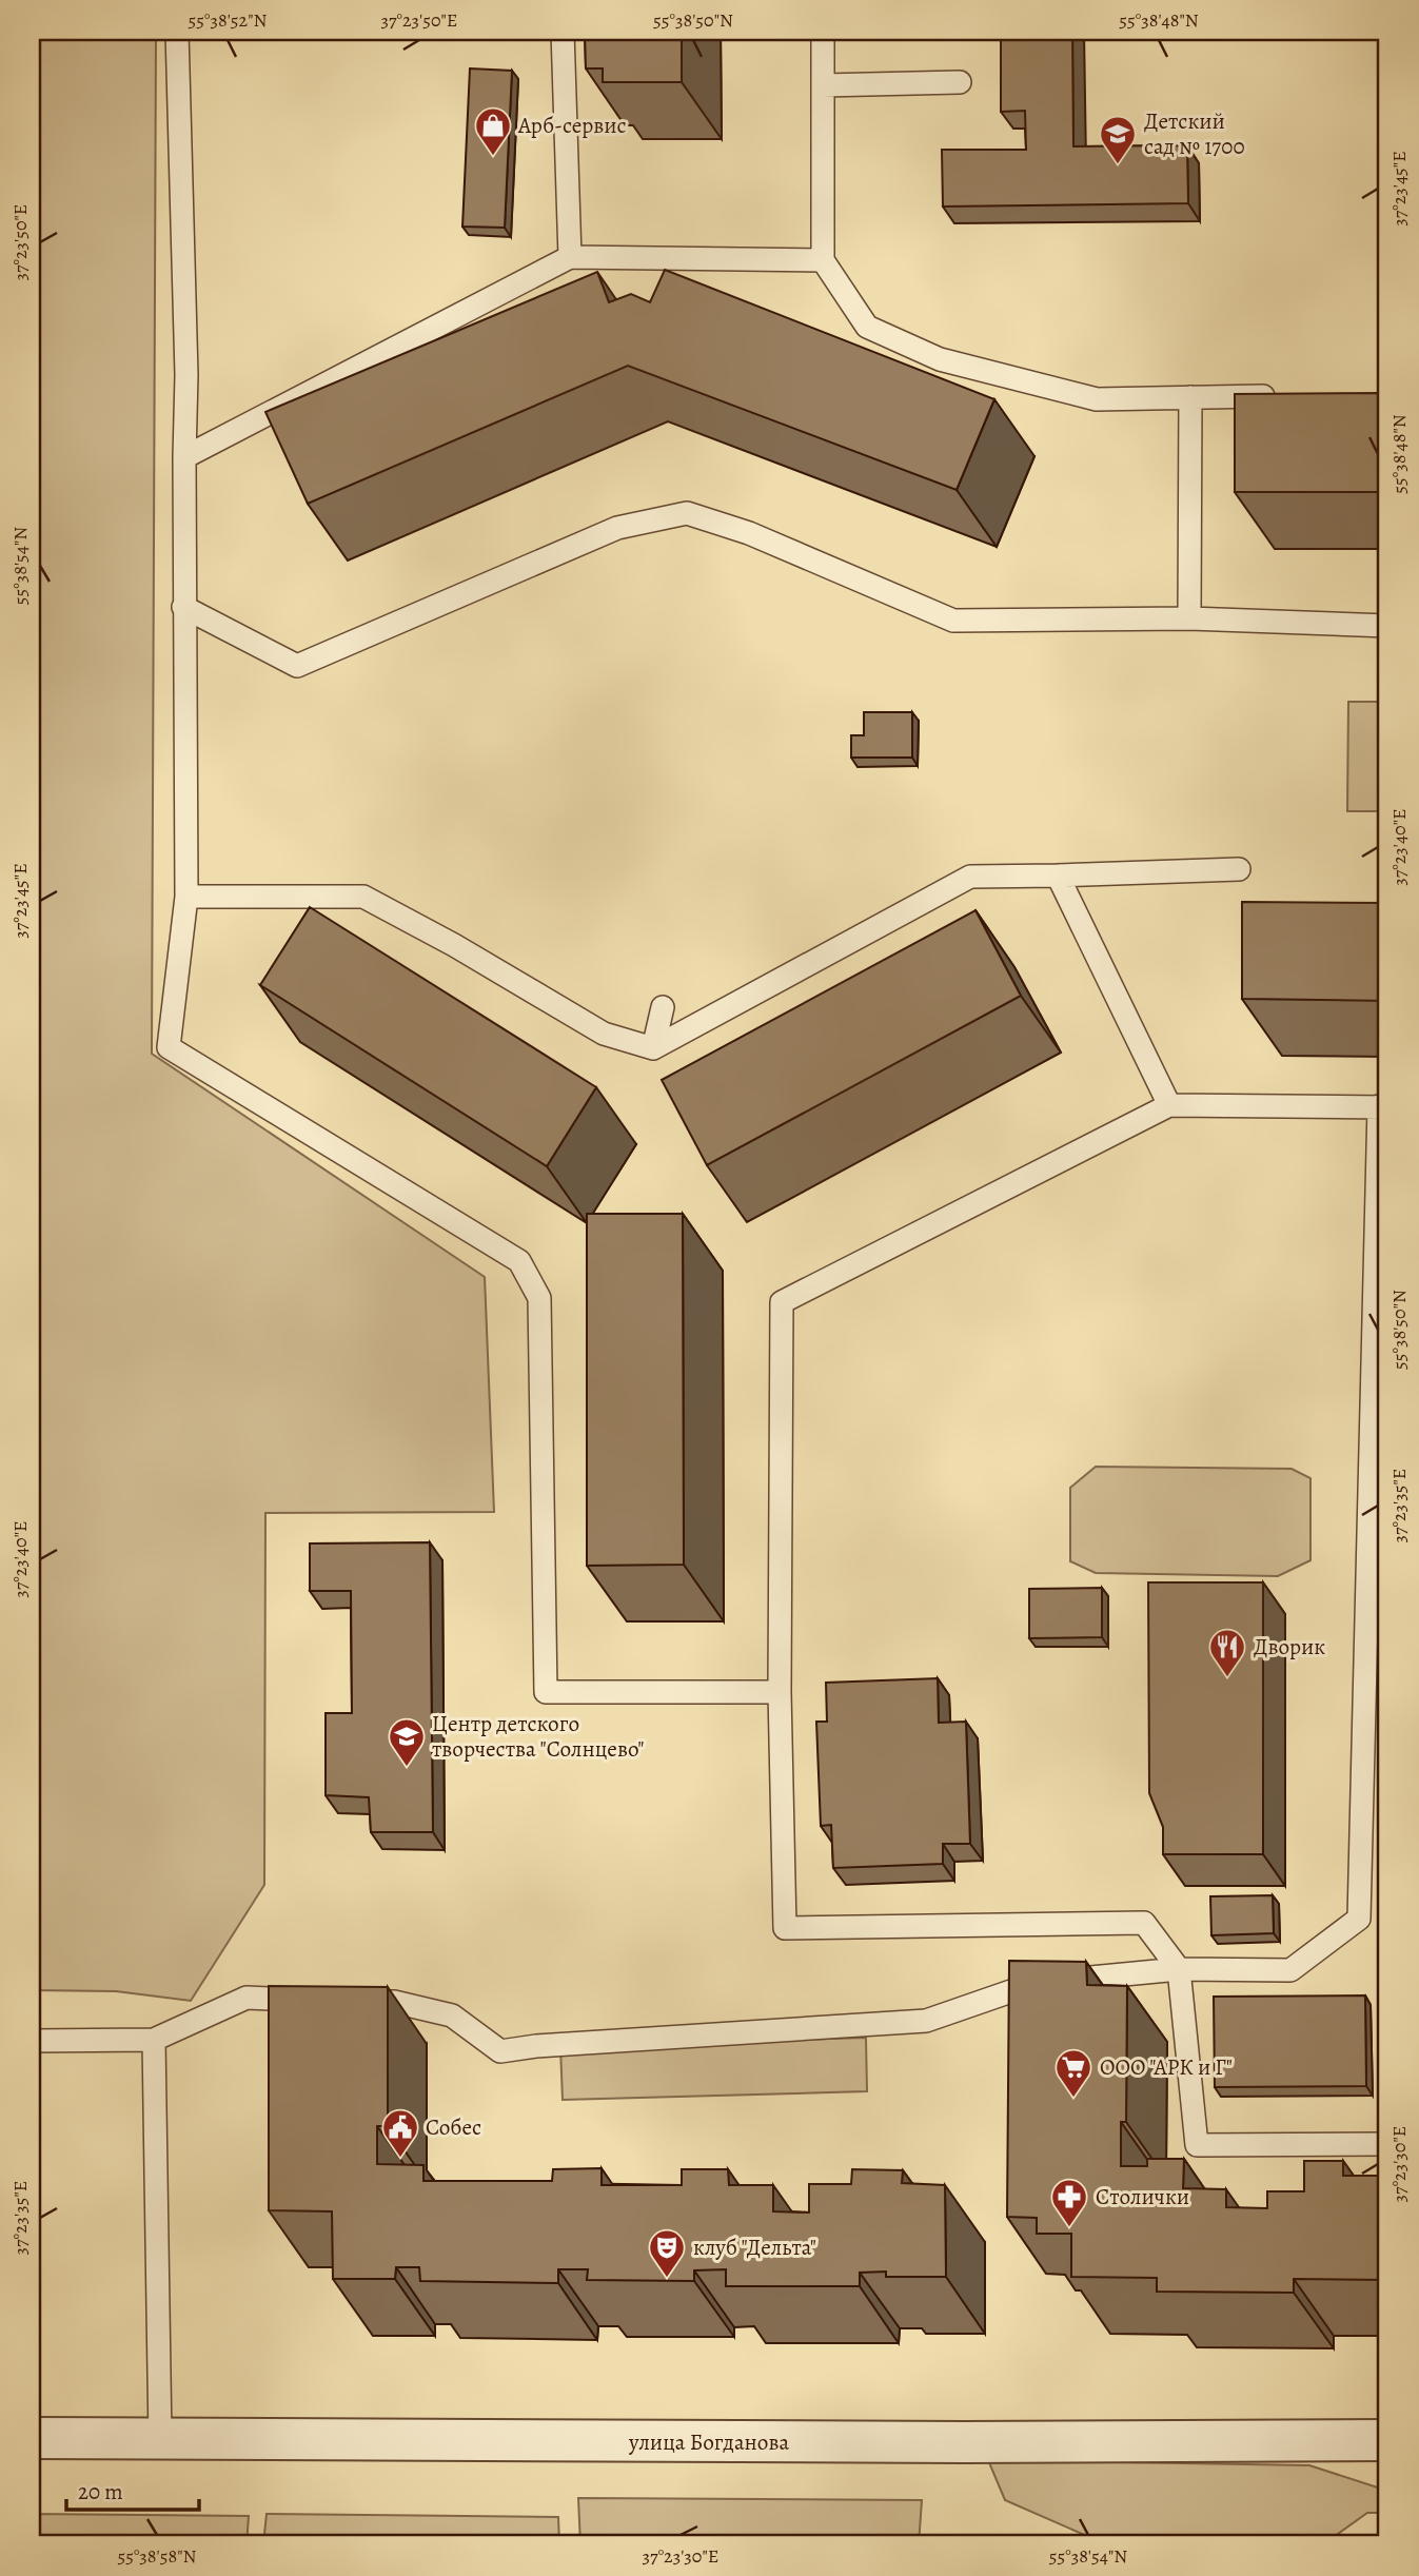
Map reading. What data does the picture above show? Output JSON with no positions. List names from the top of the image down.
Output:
{
  "streets": {
    "street": ["улица Богданова"]
  },
  "places": {
    "shop": ["Арб-сервис"],
    "school or university": ["Детский сад № 1700", "Центр детского творчества \"Солнцево\""],
    "restaurant": ["Дворик"],
    "supermarket": ["ООО \"АРК и Г\""],
    "public building": ["Собес"],
    "pharmacy": ["Столички"],
    "theatre": ["клуб \"Дельта\""]
  },
  "scale_bar": "20 m",
  "coordinates": [
    "55°38'52\"N",
    "37°23'50\"E",
    "55°38'50\"N",
    "55°38'48\"N",
    "37°23'45\"E",
    "55°38'54\"N",
    "37°23'40\"E",
    "37°23'35\"E",
    "37°23'30\"E",
    "55°38'58\"N"
  ]
}
